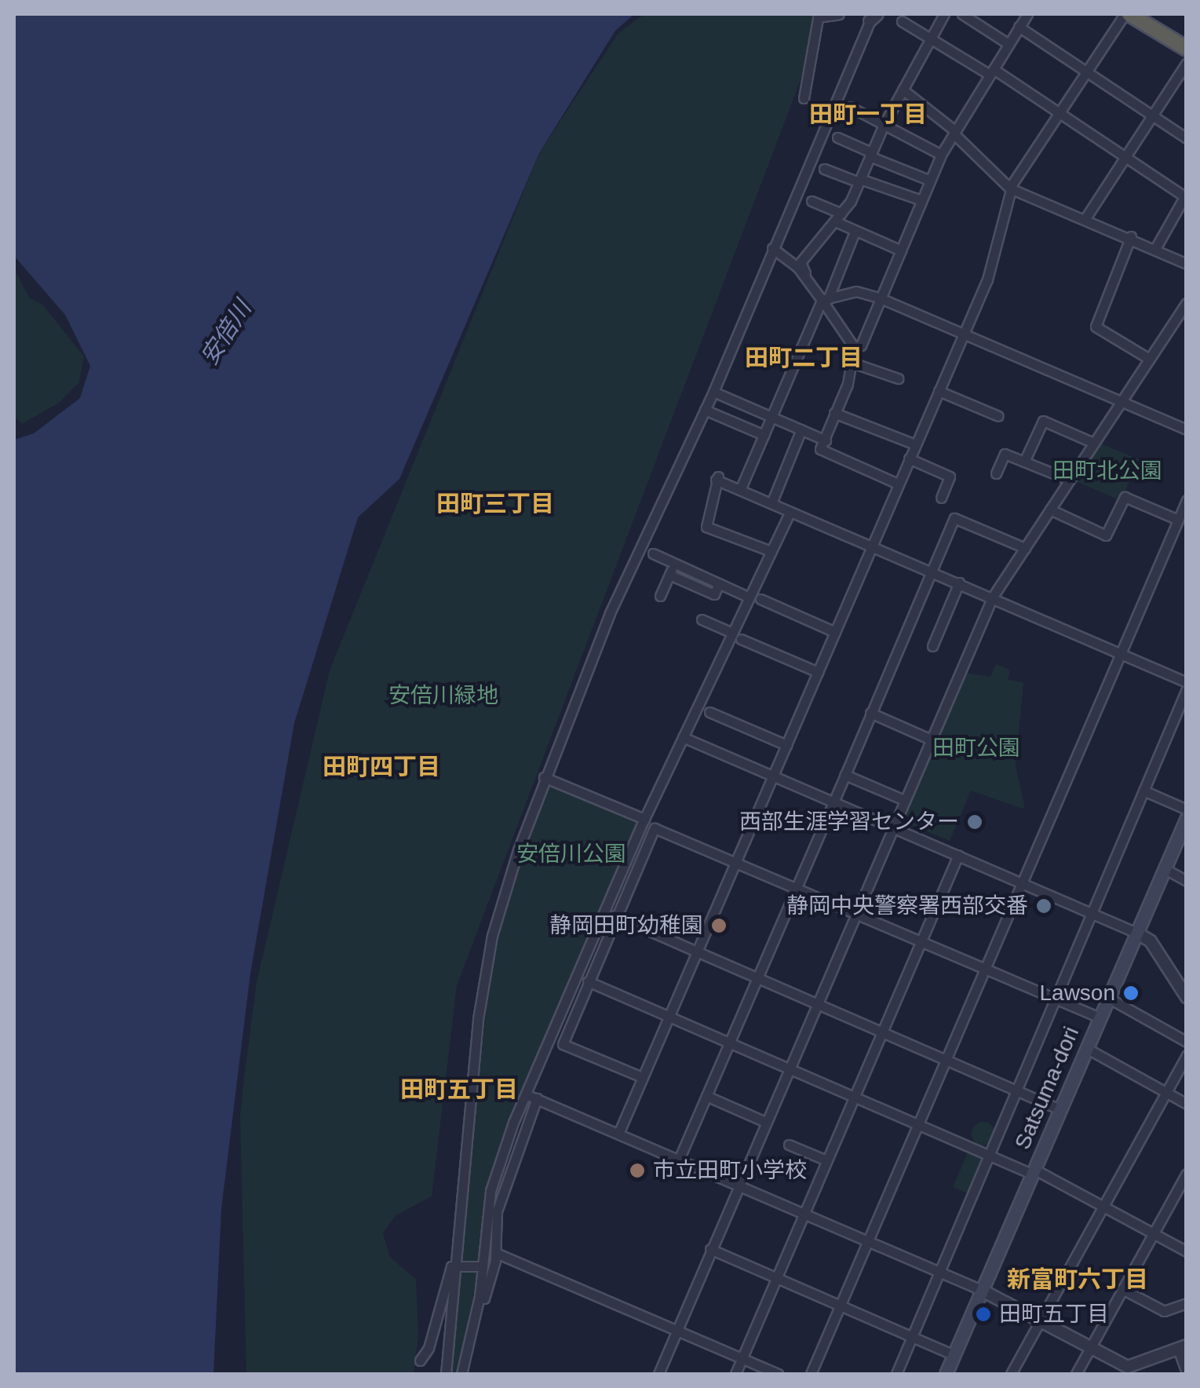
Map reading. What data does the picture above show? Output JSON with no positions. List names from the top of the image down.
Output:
{
  "streets": {
    "main road": ["Satsuma-dori"]
  },
  "districts": [
    "田町一丁目",
    "田町二丁目",
    "田町三丁目",
    "田町四丁目",
    "田町五丁目",
    "新富町六丁目"
  ],
  "water": ["安倍川"],
  "parks": [
    "田町北公園",
    "安倍川緑地",
    "田町公園",
    "安倍川公園"
  ],
  "places": [
    "西部生涯学習センター",
    "静岡中央警察署西部交番",
    "静岡田町幼稚園",
    "Lawson",
    "市立田町小学校",
    "田町五丁目"
  ]
}
